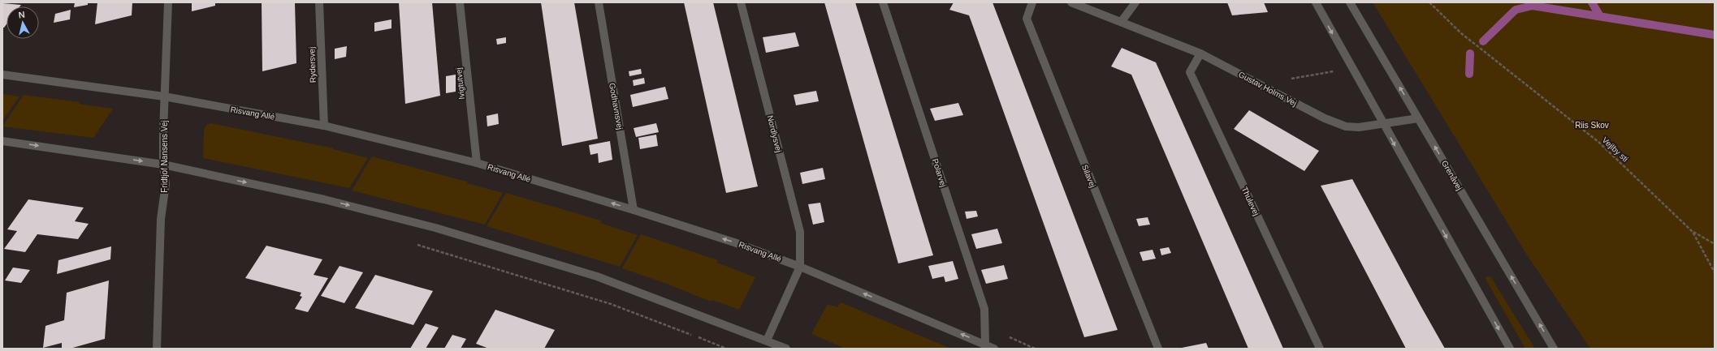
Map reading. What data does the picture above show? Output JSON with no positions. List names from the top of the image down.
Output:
{
  "streets": {
    "street": [
      "Rydersvej",
      "Ivigtutvej",
      "Gustav Holms Vej",
      "Godhavnsvej",
      "Risvang Allé",
      "Nordlysvej",
      "Fridtjof Nansens Vej",
      "Polarvej",
      "Grenåvej",
      "Silavej",
      "Thulevej"
    ],
    "path": ["Vejlby sti"]
  },
  "crossings": [
    ["Rydersvej", "Risvang Allé"],
    ["Ivigtutvej", "Risvang Allé"],
    ["Gustav Holms Vej", "Grenåvej"],
    ["Gustav Holms Vej", "Thulevej"],
    ["Godhavnsvej", "Risvang Allé"],
    ["Risvang Allé", "Nordlysvej"],
    ["Risvang Allé", "Fridtjof Nansens Vej"],
    ["Risvang Allé", "Polarvej"]
  ],
  "one_way": ["Risvang Allé"],
  "parks": ["Riis Skov"],
  "north": "top"
}
